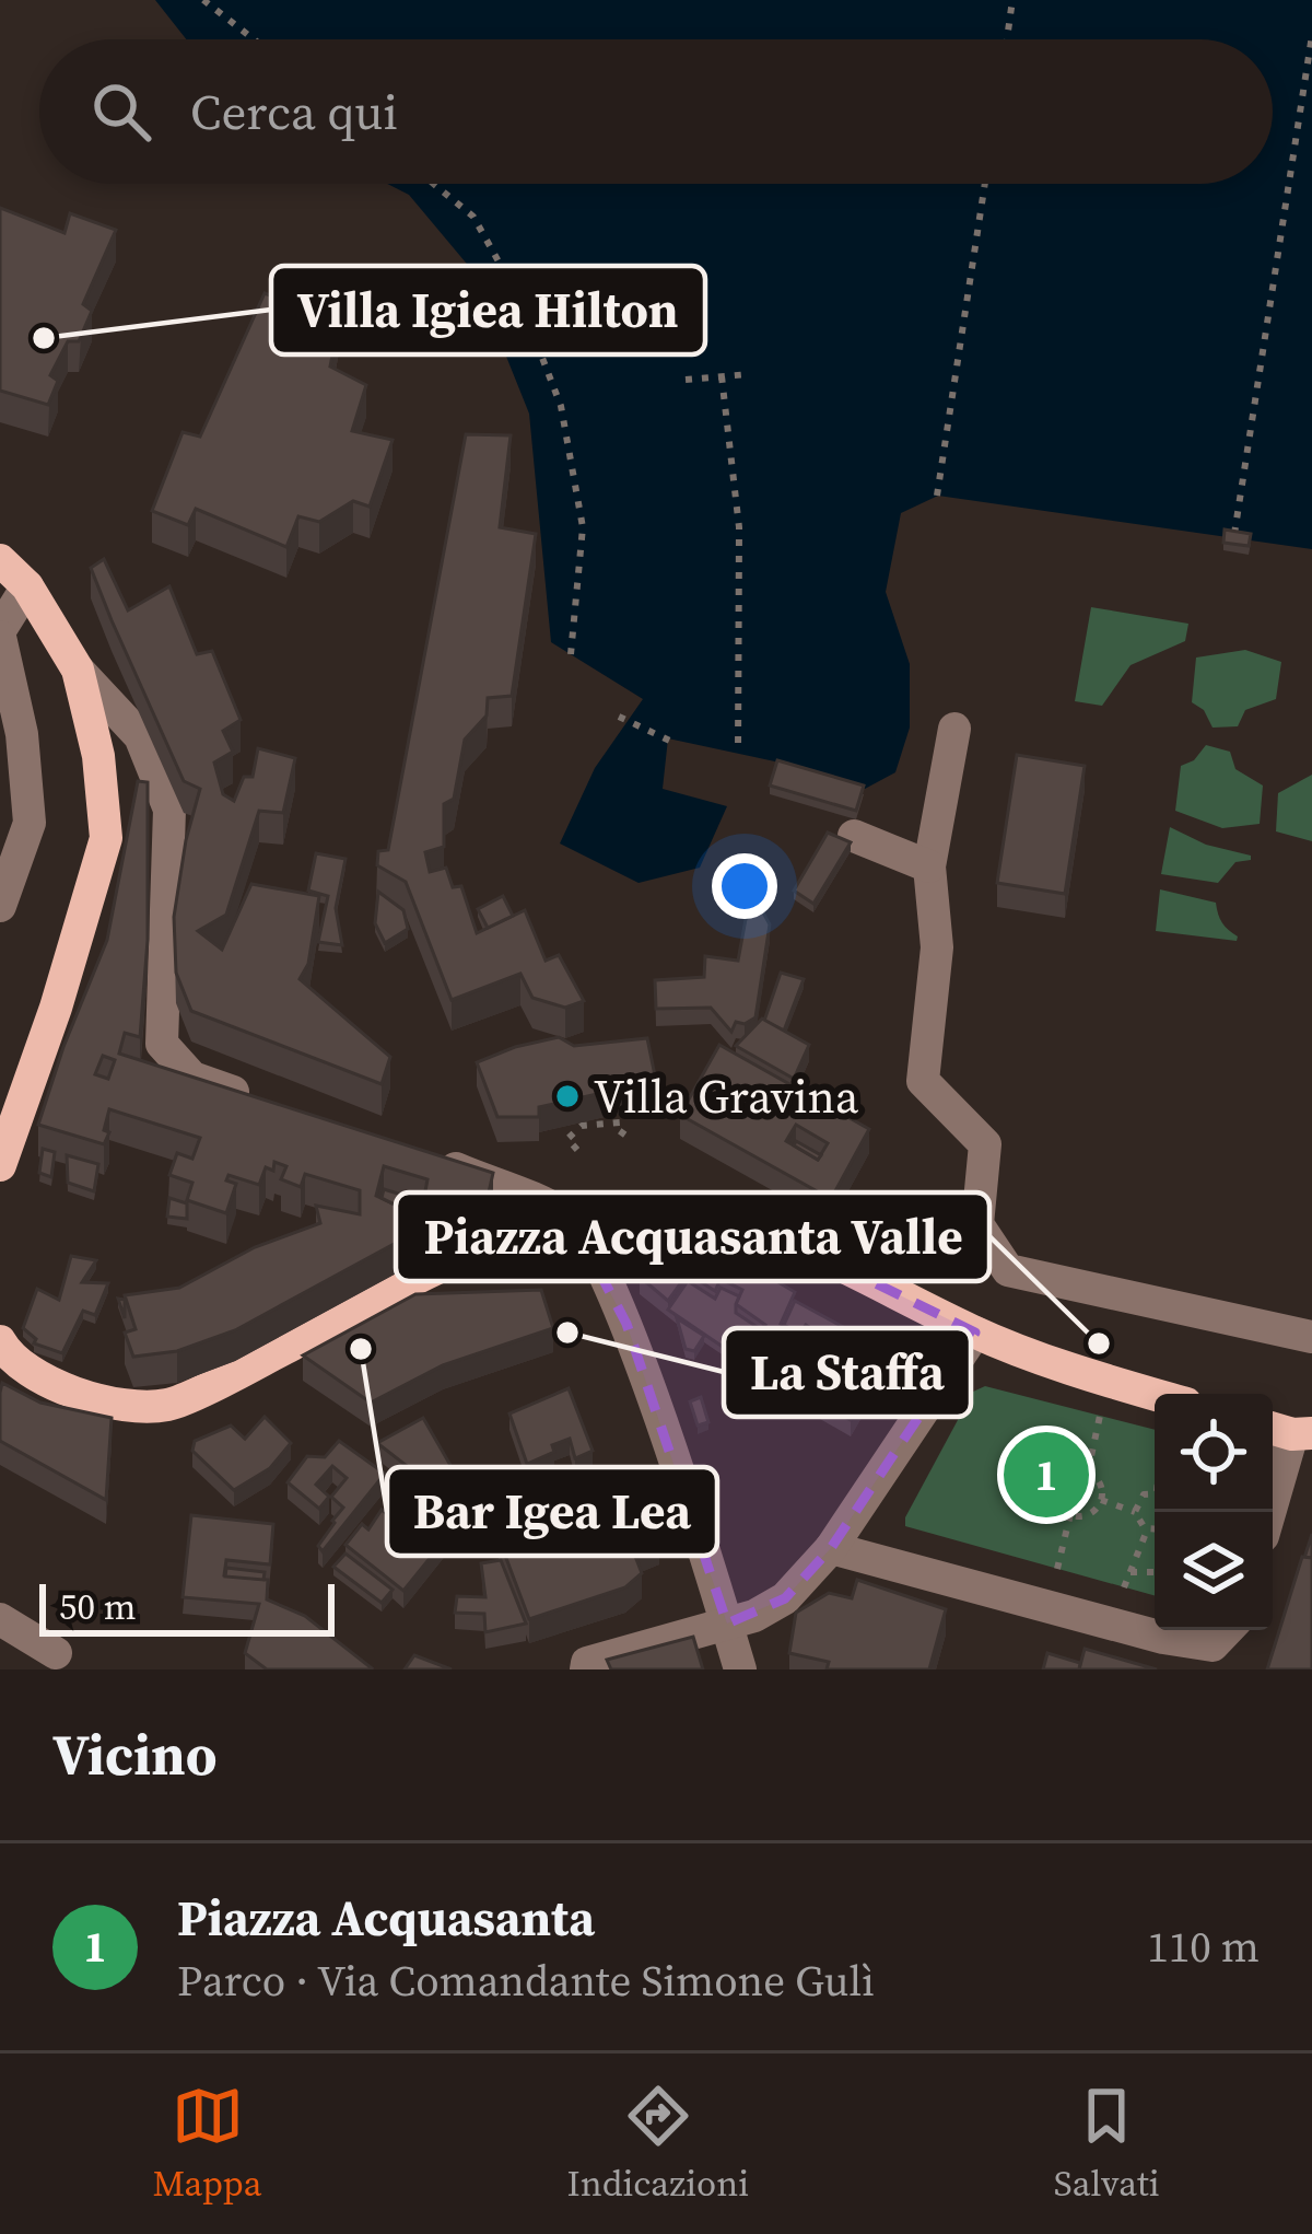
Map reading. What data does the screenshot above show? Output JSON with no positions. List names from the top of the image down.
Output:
{
  "places": [
    "Villa Igiea Hilton",
    "Villa Gravina",
    "La Staffa",
    "Piazza Acquasanta Valle",
    "Bar Igea Lea"
  ],
  "scale_bar": "50 m",
  "page": {
    "search": "Cerca qui",
    "pins": "1",
    "scale": "50 m",
    "heading": "Vicino",
    "list": [
      {
        "mark": "1",
        "name": "Piazza Acquasanta",
        "note": "Parco · Via Comandante Simone Gulì",
        "value": "110 m"
      }
    ],
    "nav": ["Mappa", "Indicazioni", "Salvati"]
  }
}
